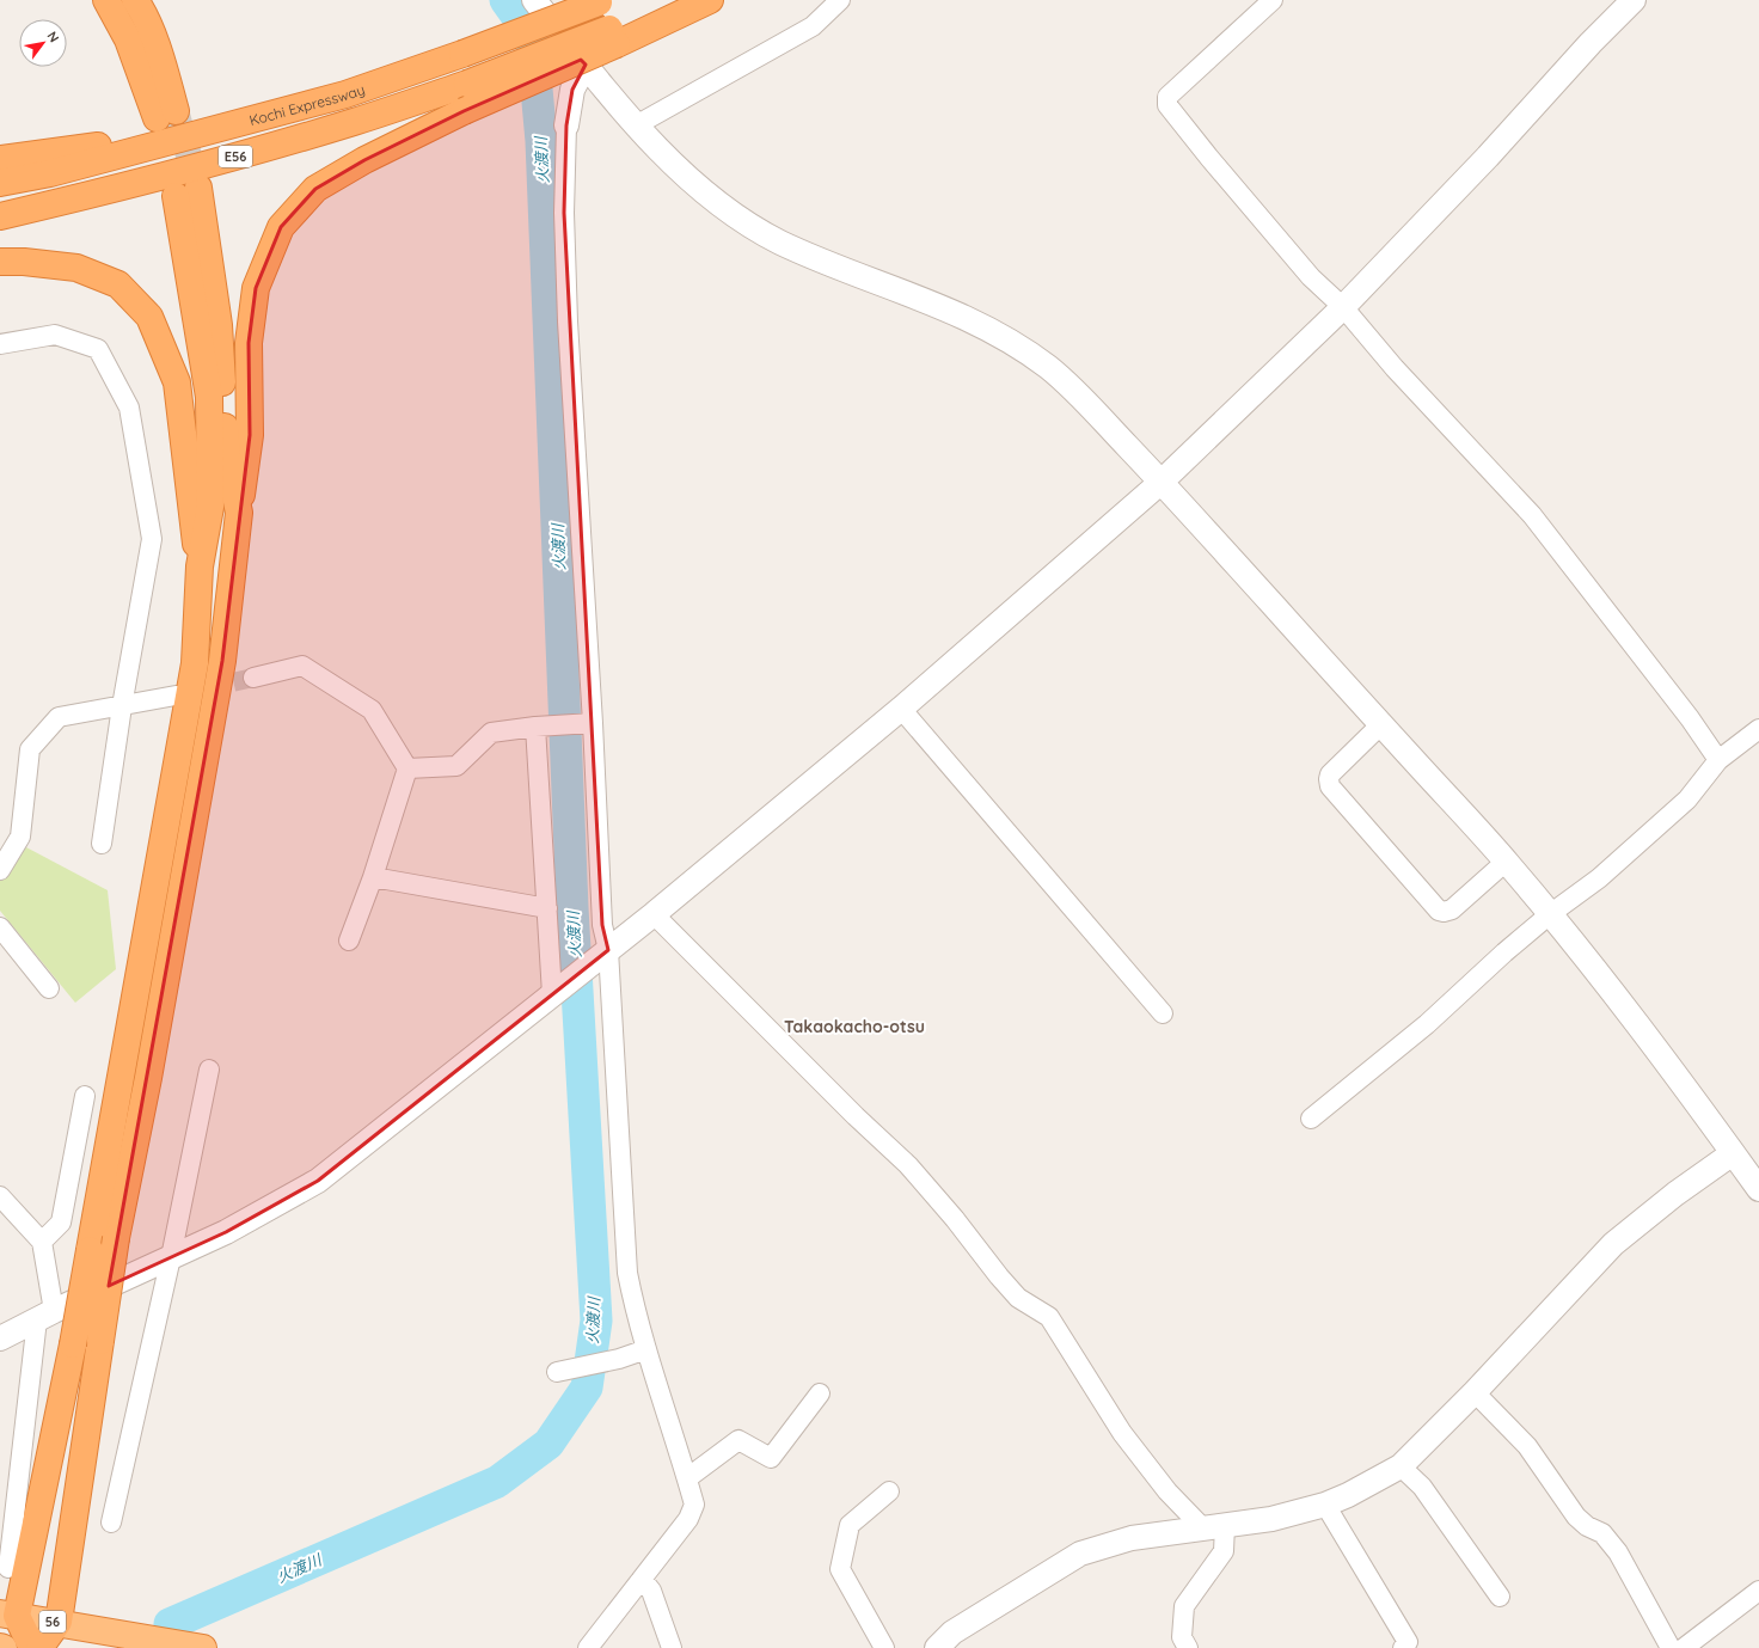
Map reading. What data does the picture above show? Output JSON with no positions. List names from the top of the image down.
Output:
{
  "streets": {
    "highway": ["Kochi Expressway", "E56", "56"]
  },
  "crossings": [
    ["Kochi Expressway", "E56"]
  ],
  "districts": ["Takaokacho-otsu"],
  "water": ["火渡川"],
  "north": "top right"
}
